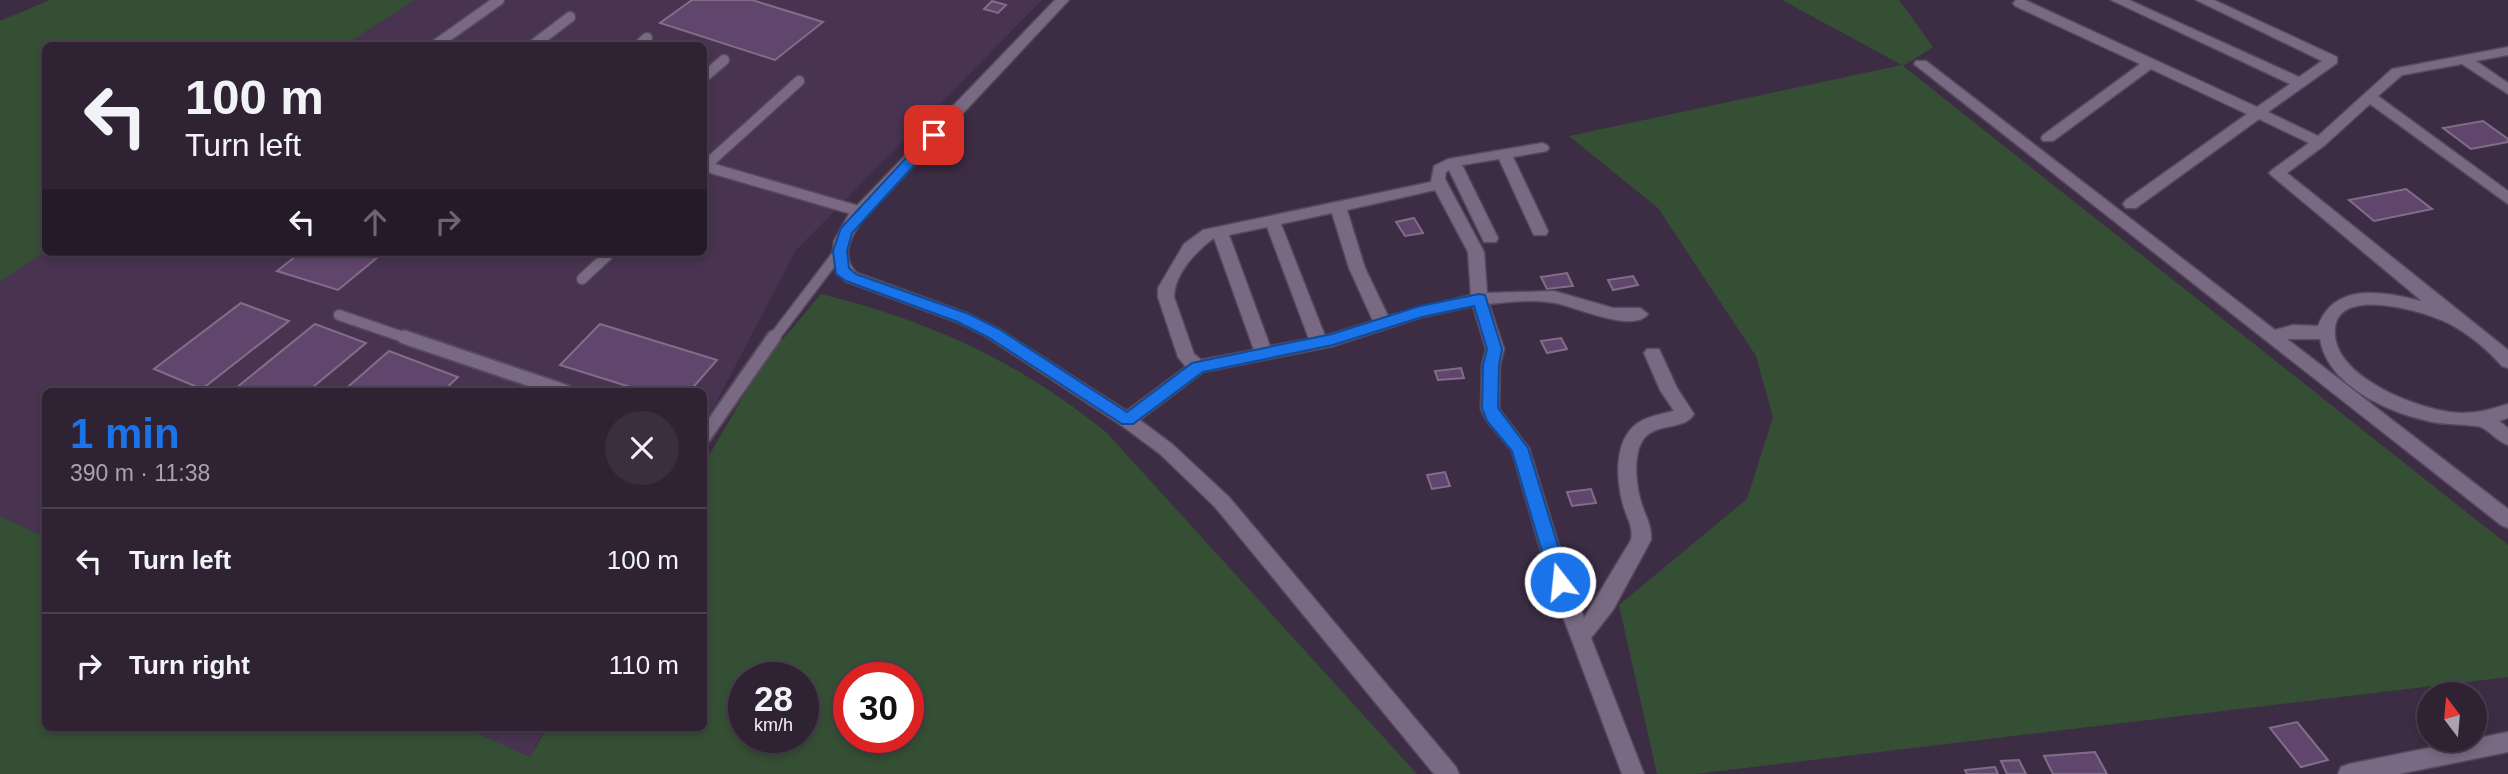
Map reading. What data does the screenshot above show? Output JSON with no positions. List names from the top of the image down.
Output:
{
  "north": "top",
  "page": {
    "turn": ["100 m", "Turn left"],
    "heading": ["1 min", "390 m · 11:38"],
    "list": [
      {
        "name": "Turn left",
        "value": "100 m"
      },
      {
        "name": "Turn right",
        "value": "110 m"
      }
    ],
    "speed": "28 km/h",
    "limit": "30"
  }
}
